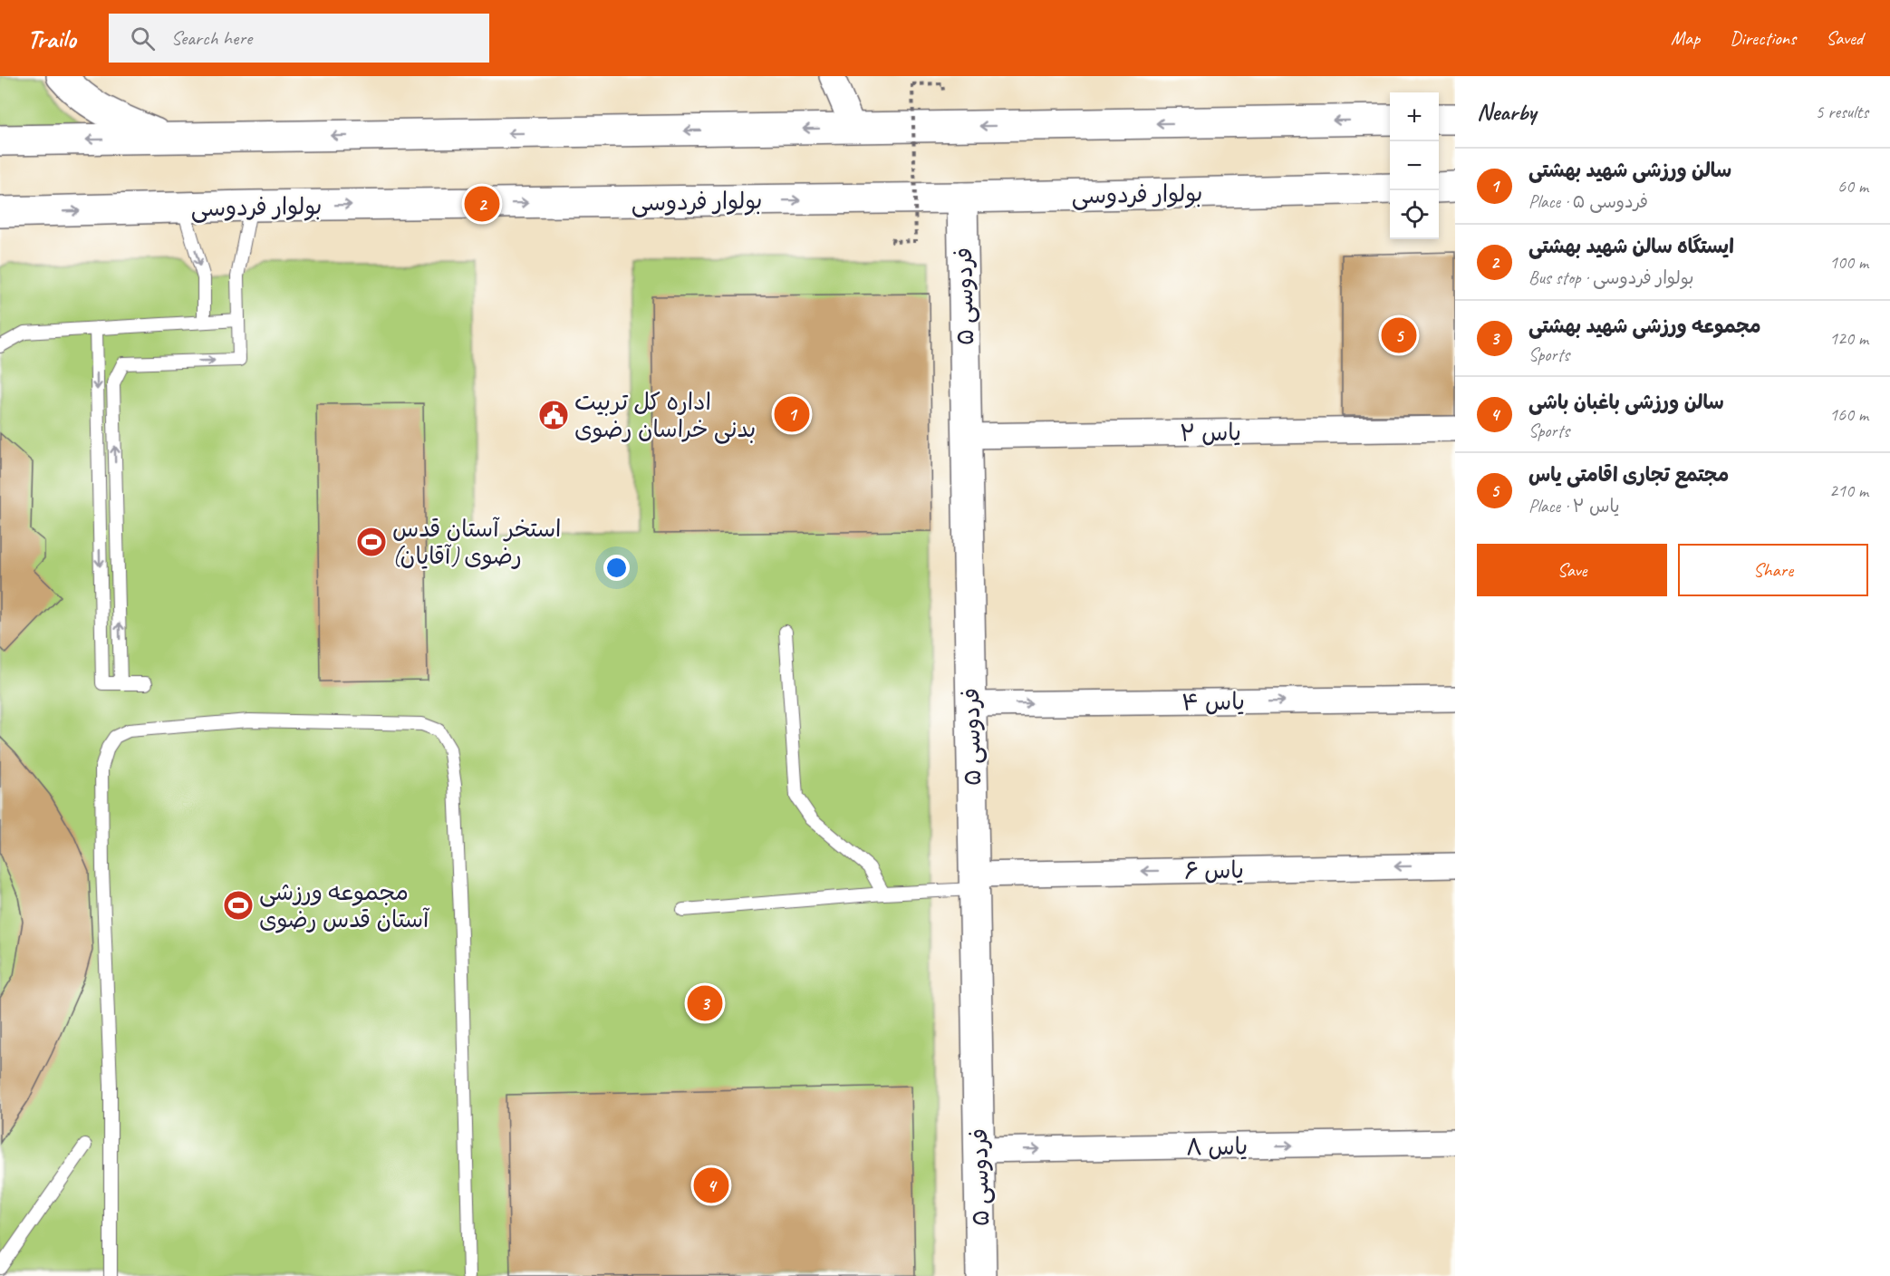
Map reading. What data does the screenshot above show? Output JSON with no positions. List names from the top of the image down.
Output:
{
  "streets": {
    "main road": ["بولوار فردوسی", "فردوسی ۵"],
    "street": [
      "یاس ۲",
      "یاس ۴",
      "یاس ۶",
      "یاس ۸"
    ]
  },
  "crossings": [
    ["بولوار فردوسی", "فردوسی ۵"],
    ["فردوسی ۵", "یاس ۲"],
    ["فردوسی ۵", "یاس ۴"],
    ["فردوسی ۵", "یاس ۶"],
    ["فردوسی ۵", "یاس ۸"]
  ],
  "one_way": ["یاس ۴", "یاس ۶", "یاس ۸"],
  "places": {
    "public building": ["اداره کل تربیت بدنی خراسان رضوی"],
    "sports": ["استخر آستان قدس رضوی (آقایان)", "مجموعه ورزشی آستان قدس رضوی"]
  },
  "page": {
    "header": "Trailo",
    "search": "Search here",
    "nav": ["Map", "Directions", "Saved"],
    "heading": ["Nearby", "5 results"],
    "map_buttons": ["+", "−"],
    "list": [
      {
        "mark": "1",
        "name": "سالن ورزشی شهید بهشتی",
        "note": "Place · فردوسی ۵",
        "value": "60 m"
      },
      {
        "mark": "2",
        "name": "ایستگاه سالن شهید بهشتی",
        "note": "Bus stop · بولوار فردوسی",
        "value": "100 m"
      },
      {
        "mark": "3",
        "name": "مجموعه ورزشی شهید بهشتی",
        "note": "Sports",
        "value": "120 m"
      },
      {
        "mark": "4",
        "name": "سالن ورزشی باغبان باشی",
        "note": "Sports",
        "value": "160 m"
      },
      {
        "mark": "5",
        "name": "مجتمع تجاری اقامتی یاس",
        "note": "Place · یاس ۲",
        "value": "210 m"
      }
    ],
    "pins": [
      "2",
      "5",
      "1",
      "3",
      "4"
    ],
    "buttons": ["Save", "Share"]
  }
}
